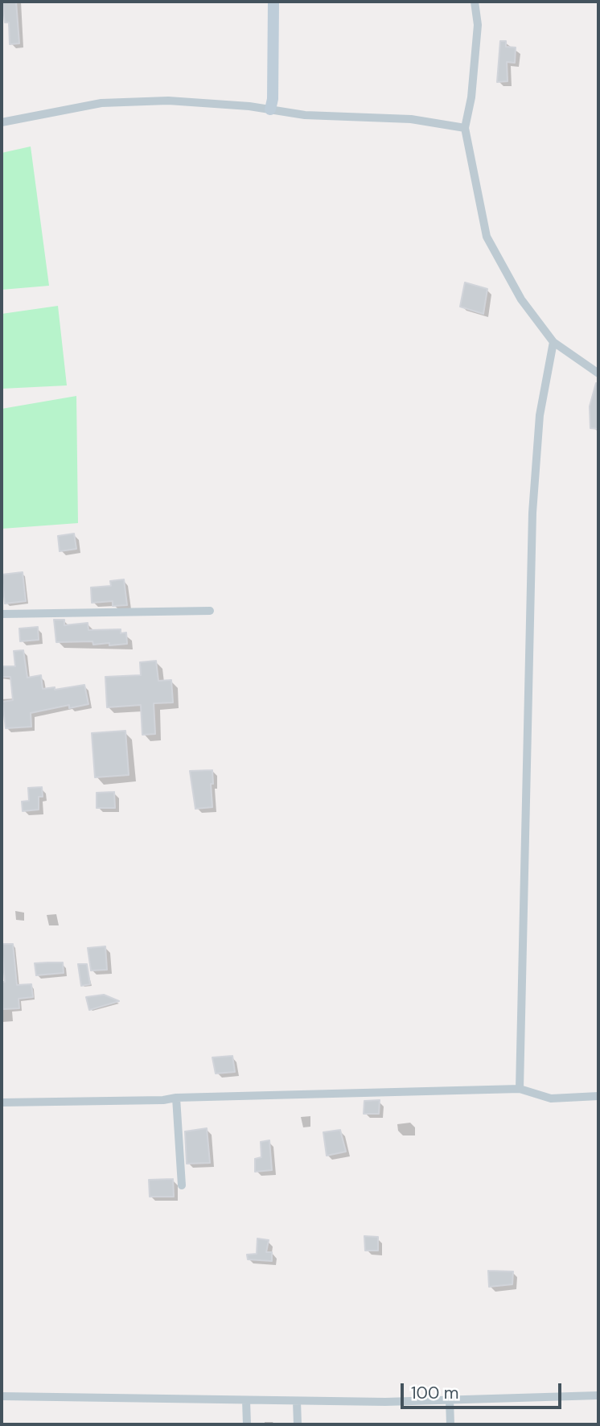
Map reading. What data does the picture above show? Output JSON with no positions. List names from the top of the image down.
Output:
{
  "scale_bar": "100 m"
}
